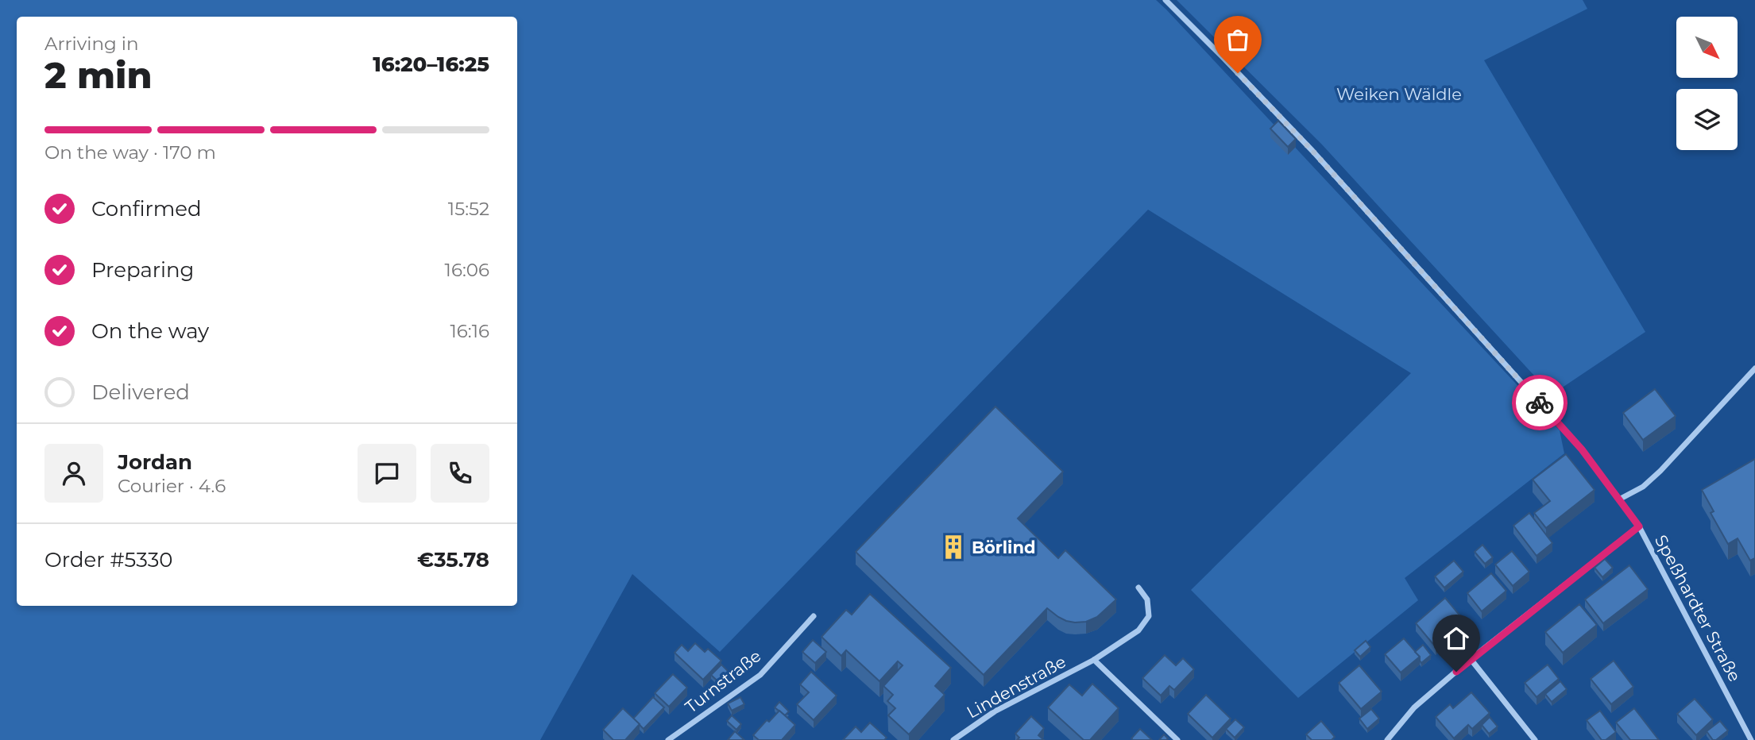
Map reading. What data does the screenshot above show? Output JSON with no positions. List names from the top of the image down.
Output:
{
  "streets": {
    "street": ["Speßhardter Straße", "Turnstraße", "Lindenstraße"]
  },
  "parks": ["Weiken Wäldle"],
  "places": {
    "building": ["Börlind"]
  },
  "north": "bottom right",
  "page": {
    "heading": ["2 min", "Arriving in", "16:20–16:25"],
    "panel": [
      "Jordan",
      "Courier · 4.6",
      "Order #5330",
      "€35.78"
    ],
    "bar": "On the way · 170 m",
    "list": [
      ["Confirmed", "15:52"],
      ["Preparing", "16:06"],
      ["On the way", "16:16"],
      "Delivered"
    ]
  }
}
